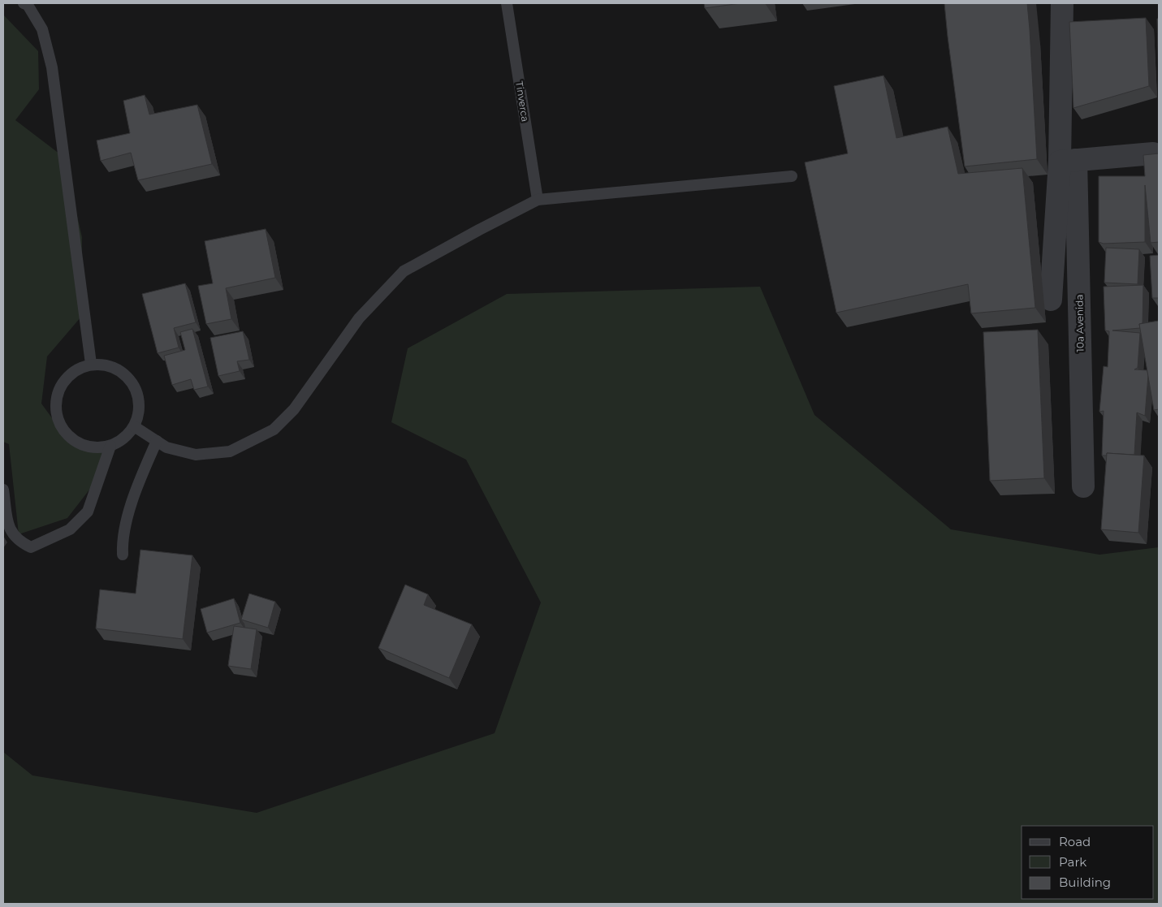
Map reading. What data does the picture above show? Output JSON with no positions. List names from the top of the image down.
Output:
{
  "streets": {
    "street": ["10a Avenida"],
    "lane": ["Tinverca"]
  },
  "legend": ["Road", "Park", "Building"]
}
